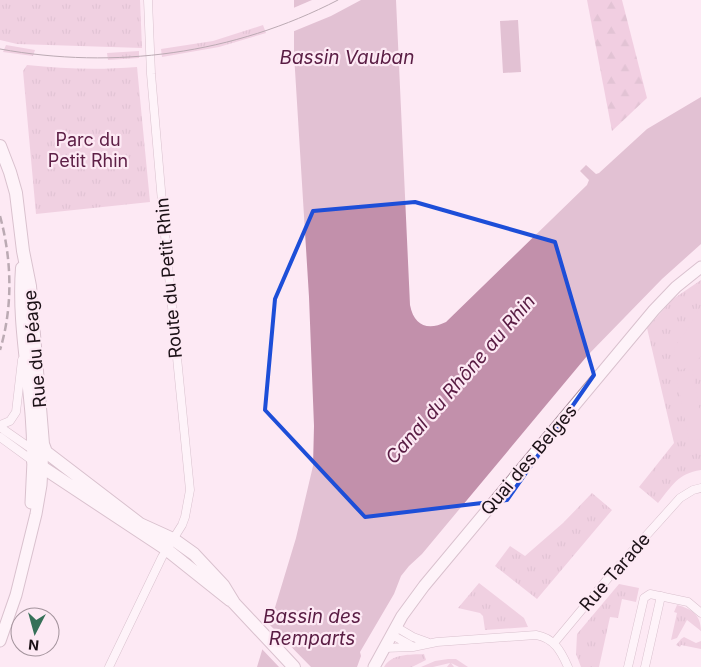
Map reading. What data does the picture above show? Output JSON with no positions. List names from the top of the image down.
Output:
{
  "streets": {
    "main road": ["Rue du Péage", "Quai des Belges"],
    "street": ["Route du Petit Rhin", "Rue Tarade"]
  },
  "water": ["Bassin Vauban", "Canal du Rhône au Rhin", "Bassin des Remparts"],
  "parks": ["Parc du Petit Rhin"],
  "north": "bottom"
}
